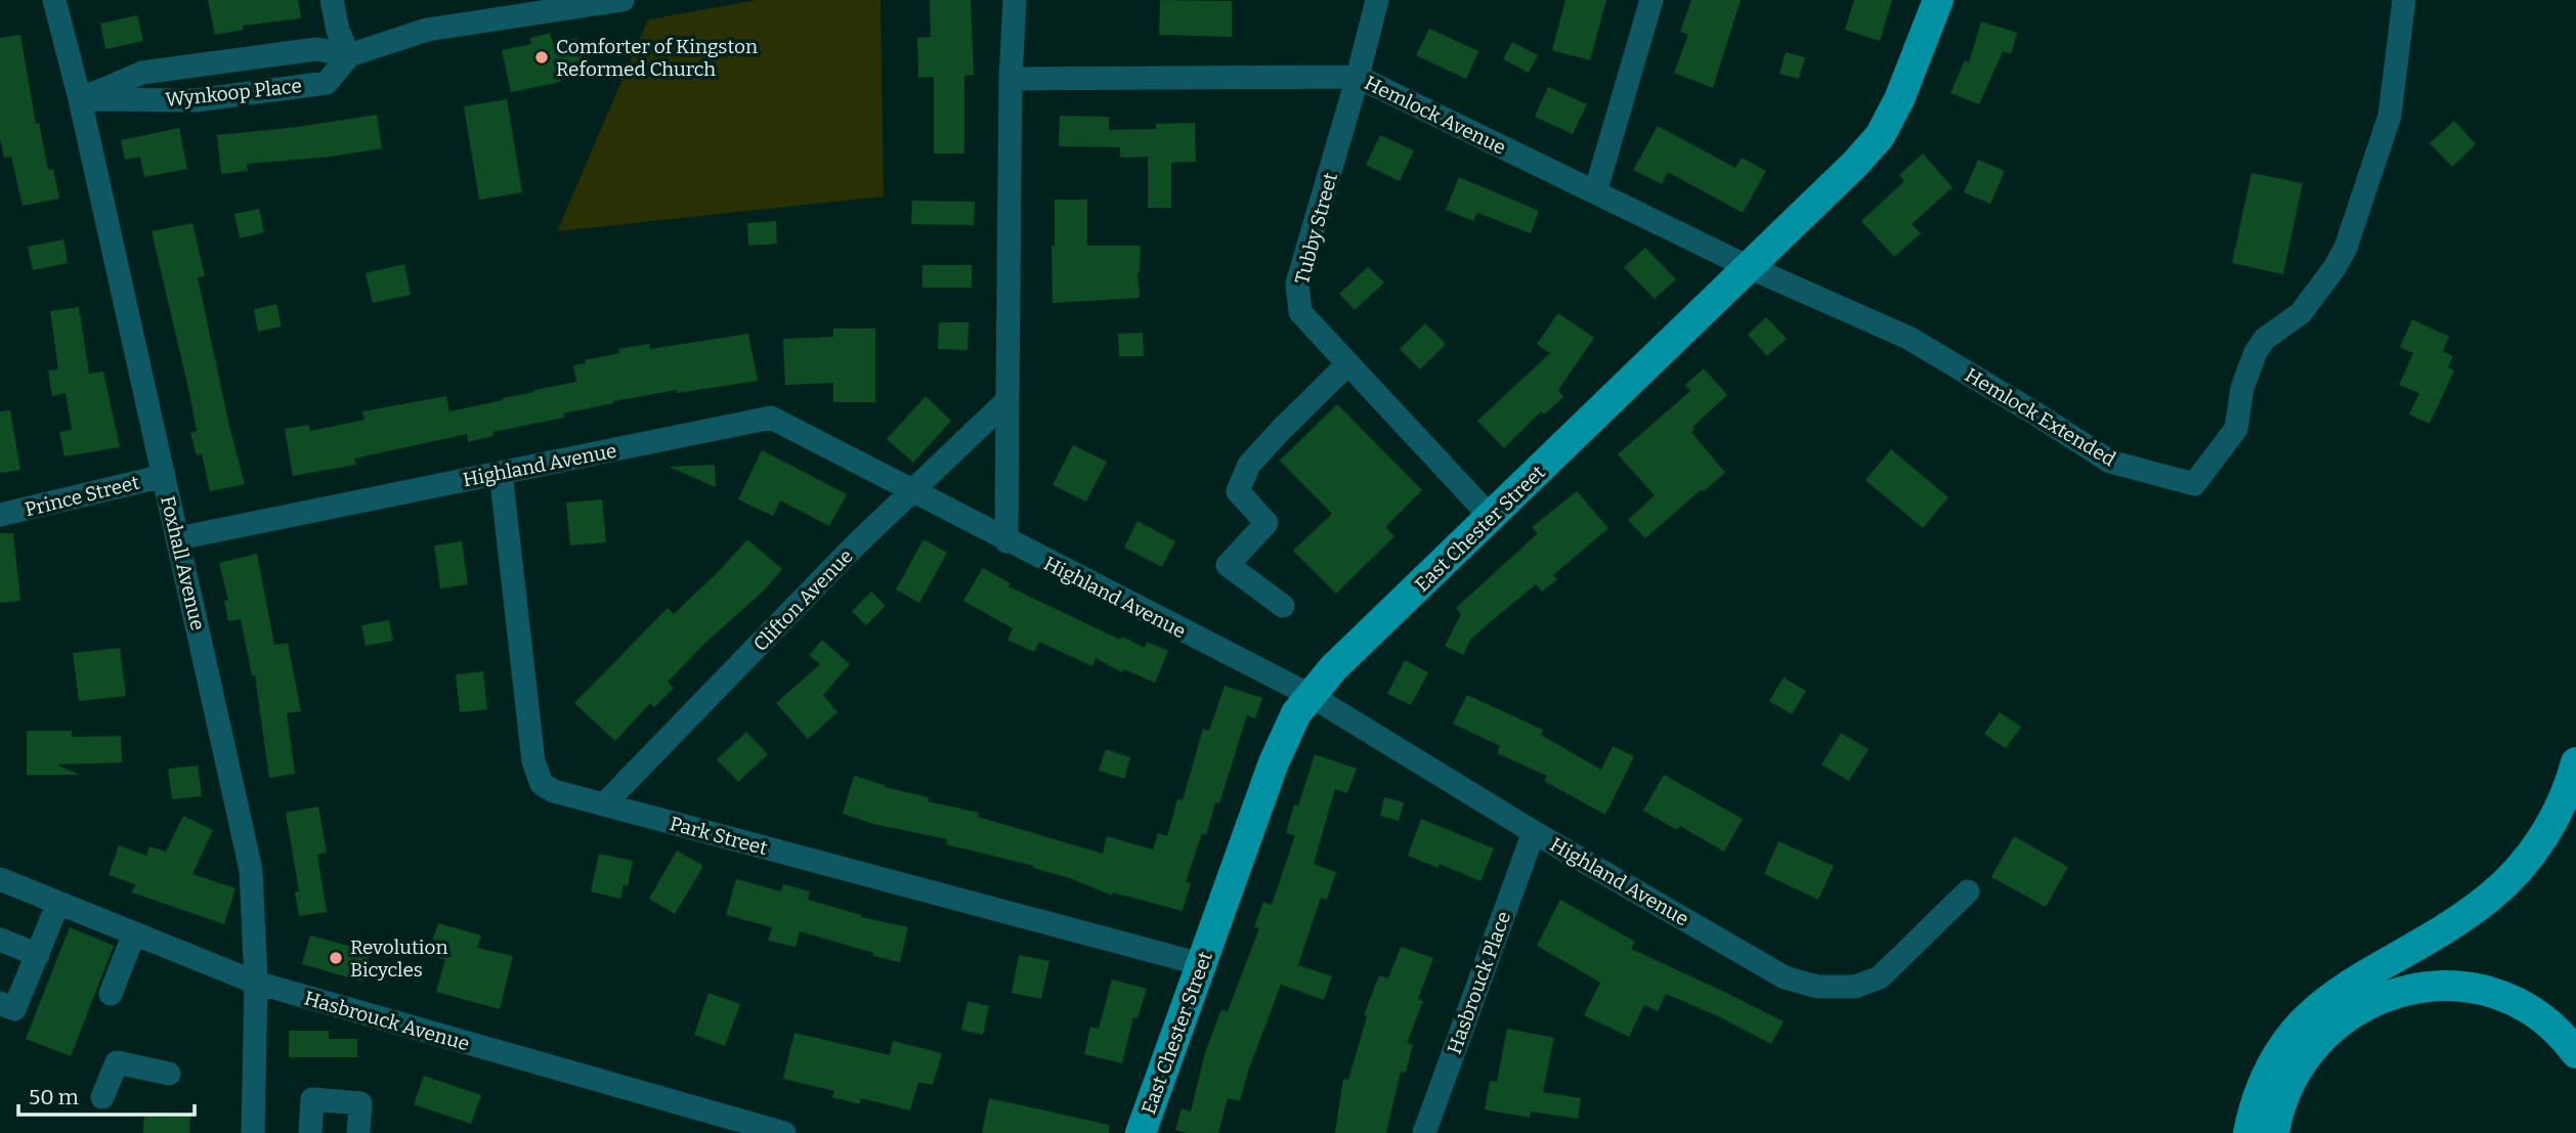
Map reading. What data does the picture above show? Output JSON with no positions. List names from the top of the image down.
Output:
{
  "streets": {
    "main road": ["East Chester Street"],
    "street": [
      "Wynkoop Place",
      "Hemlock Avenue",
      "Tubby Street",
      "Hemlock Extended",
      "Highland Avenue",
      "Prince Street",
      "Foxhall Avenue",
      "Clifton Avenue",
      "Park Street",
      "Hasbrouck Place",
      "Hasbrouck Avenue"
    ]
  },
  "crossings": [
    ["Wynkoop Place", "Foxhall Avenue"],
    ["Hemlock Avenue", "Tubby Street"],
    ["Hemlock Avenue", "Hemlock Extended"],
    ["Hemlock Avenue", "East Chester Street"],
    ["Tubby Street", "East Chester Street"],
    ["Highland Avenue", "East Chester Street"],
    ["Highland Avenue", "Foxhall Avenue"],
    ["Highland Avenue", "Clifton Avenue"],
    ["Highland Avenue", "Park Street"],
    ["Highland Avenue", "Hasbrouck Place"],
    ["Prince Street", "Foxhall Avenue"],
    ["East Chester Street", "Park Street"],
    ["Foxhall Avenue", "Hasbrouck Avenue"],
    ["Clifton Avenue", "Park Street"]
  ],
  "places": ["Comforter of Kingston Reformed Church", "Revolution Bicycles"],
  "scale_bar": "50 m"
}
